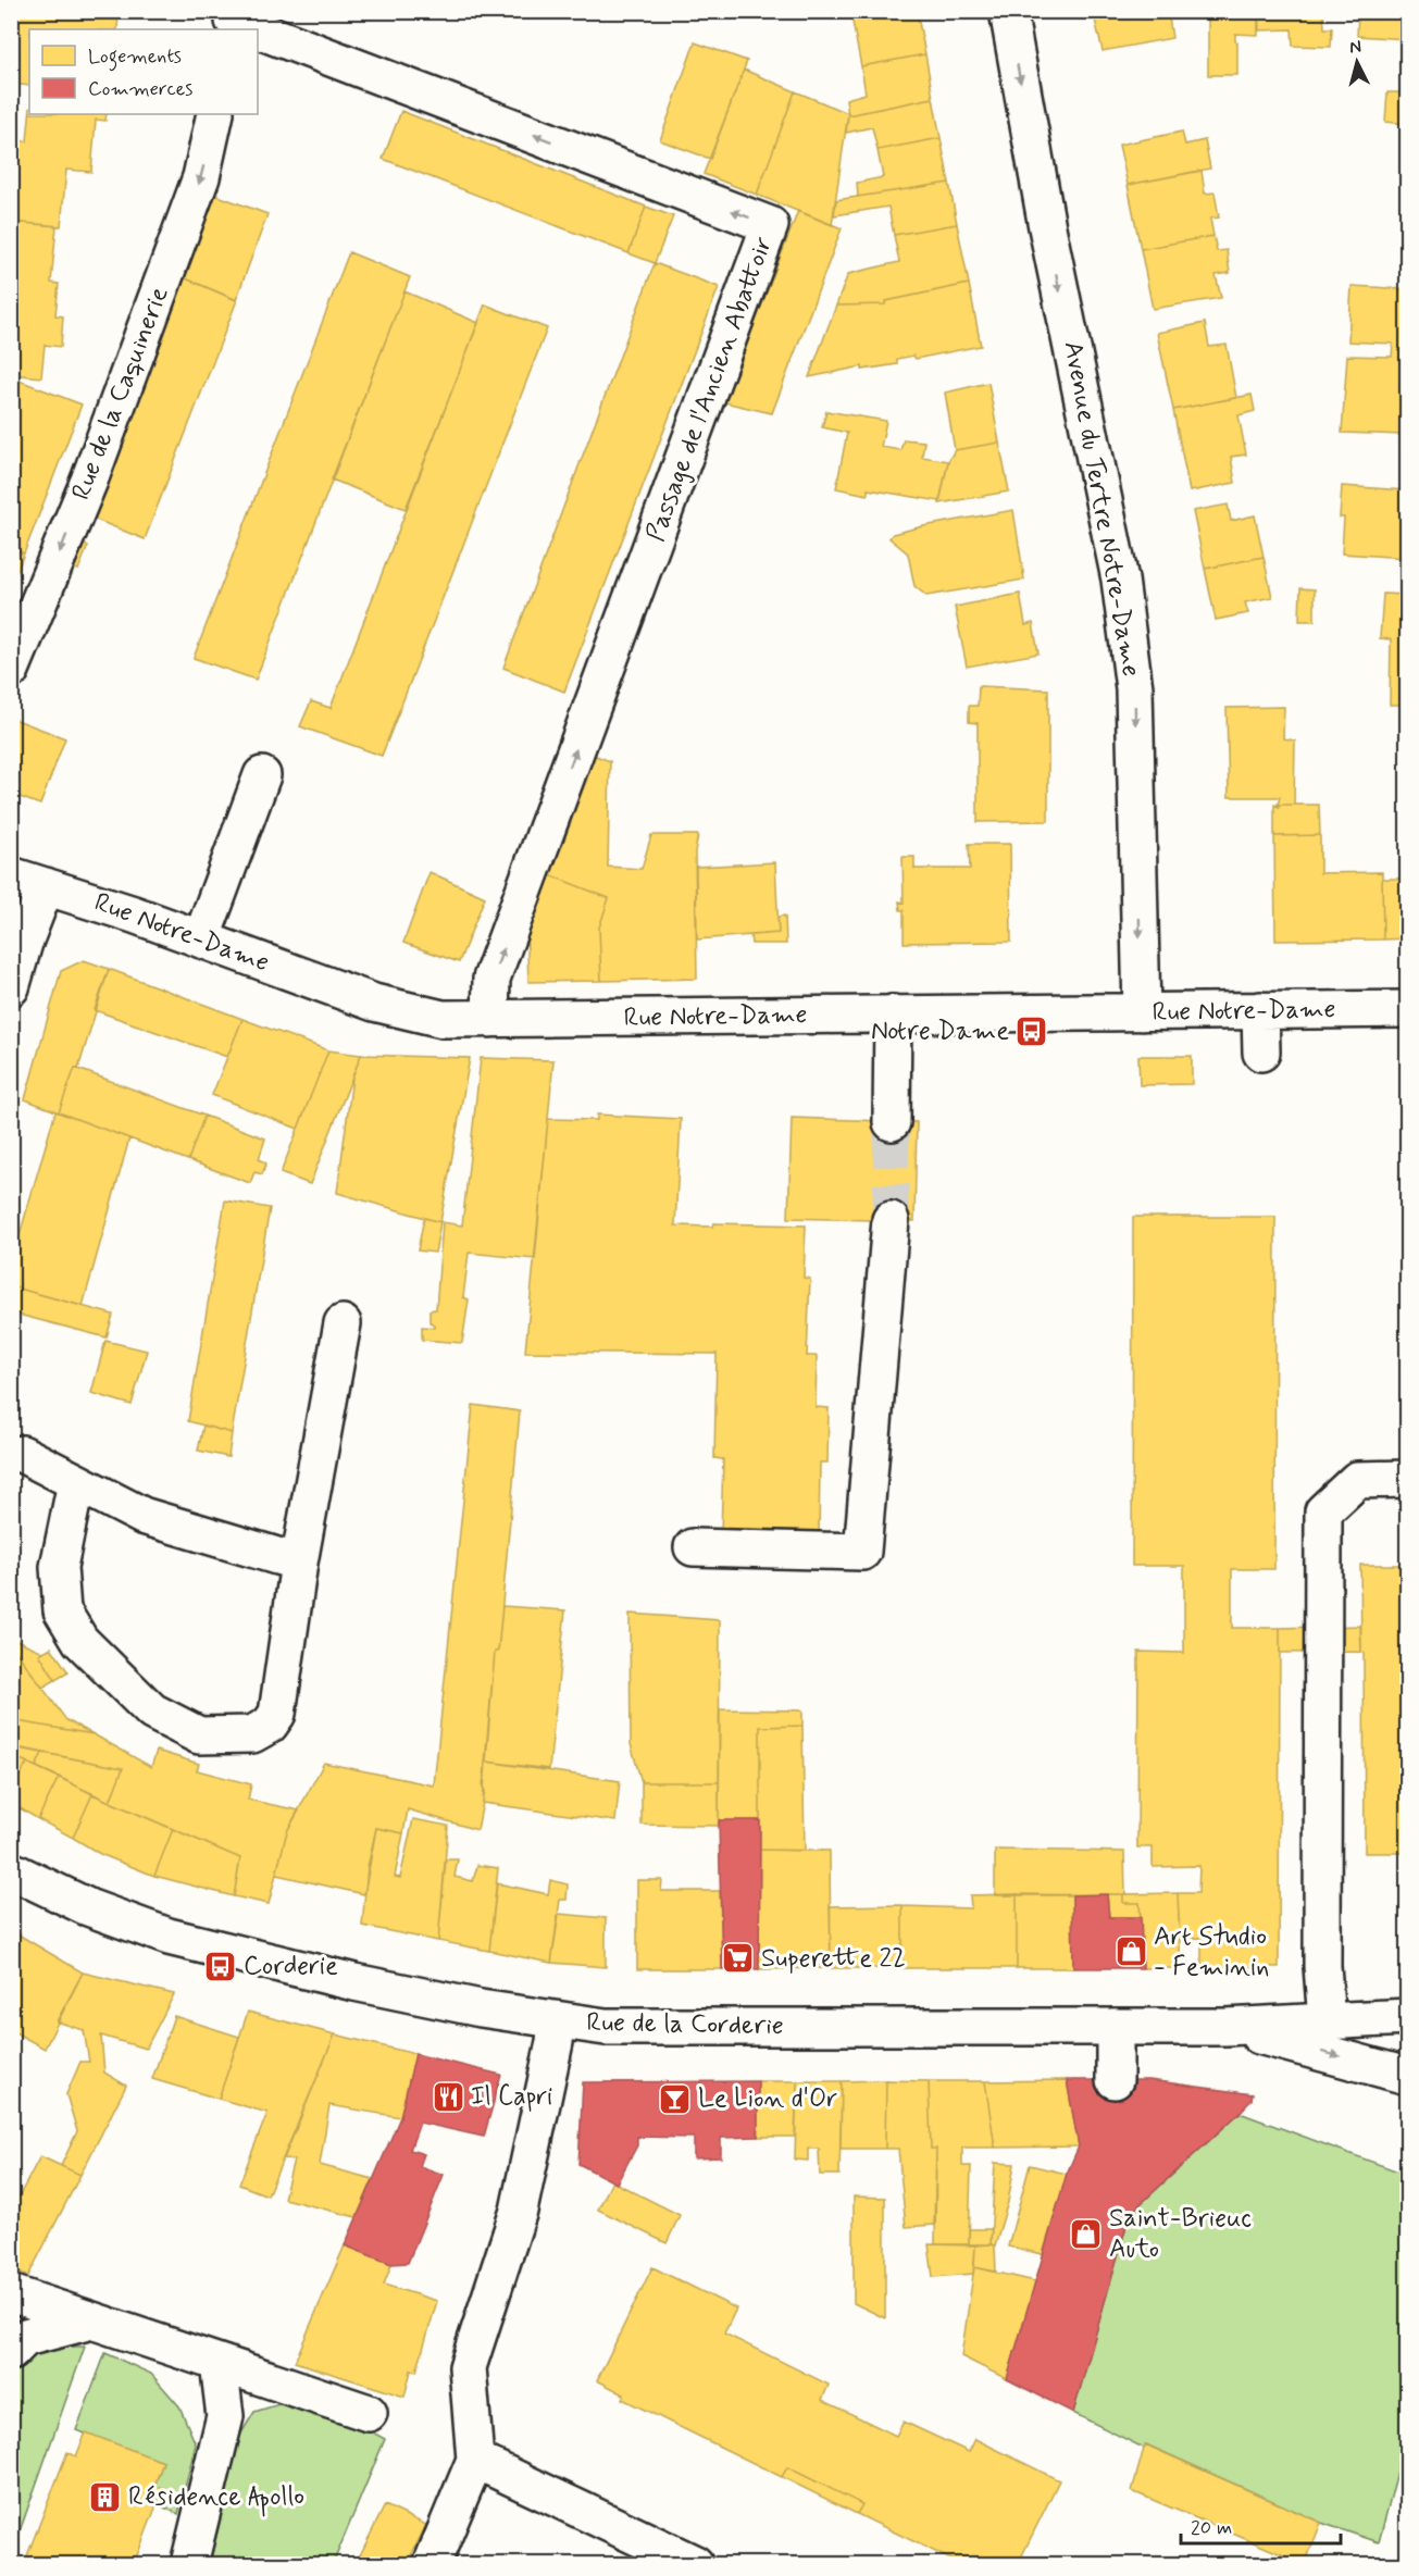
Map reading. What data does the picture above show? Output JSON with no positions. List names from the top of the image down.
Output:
{
  "streets": {
    "street": [
      "Passage de l'Ancien Abattoir",
      "Rue de la Caquinerie",
      "Avenue du Tertre Notre-Dame",
      "Rue Notre-Dame",
      "Rue de la Corderie"
    ]
  },
  "crossings": [
    ["Passage de l'Ancien Abattoir", "Rue Notre-Dame"],
    ["Avenue du Tertre Notre-Dame", "Rue Notre-Dame"]
  ],
  "one_way": ["Rue de la Caquinerie", "Avenue du Tertre Notre-Dame"],
  "places": {
    "bus stop": ["Notre Dame", "Corderie"],
    "shop": ["Art Studio - Feminin", "Saint-Brieuc Auto"],
    "supermarket": ["Superette 22"],
    "restaurant": ["Il Capri"],
    "bar": ["Le Lion d'Or"],
    "building": ["Résidence Apollo"]
  },
  "legend": ["Logements", "Commerces"],
  "scale_bar": "20 m",
  "north": "top"
}
